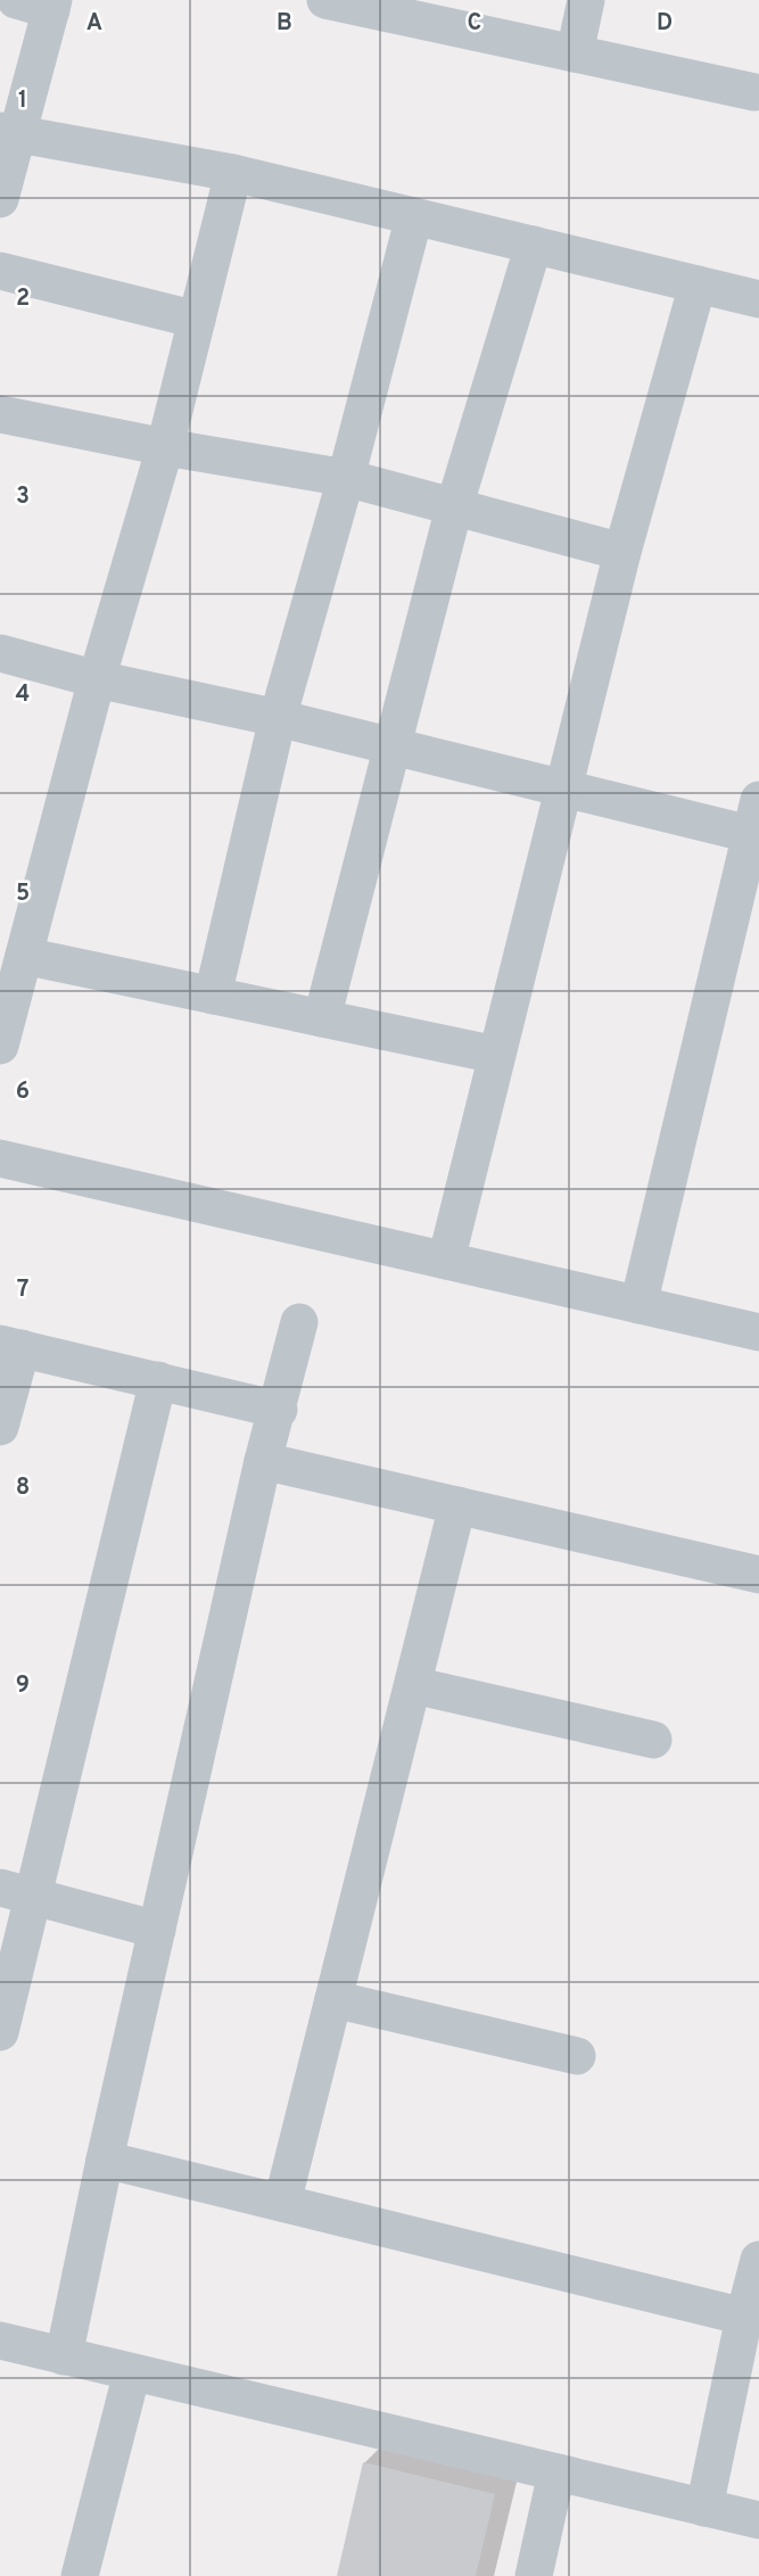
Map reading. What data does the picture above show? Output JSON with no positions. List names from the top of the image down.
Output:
{
  "grid": {
    "columns": [
      "A",
      "B",
      "C",
      "D"
    ],
    "rows": [
      "1",
      "2",
      "3",
      "4",
      "5",
      "6",
      "7",
      "8",
      "9"
    ]
  }
}
